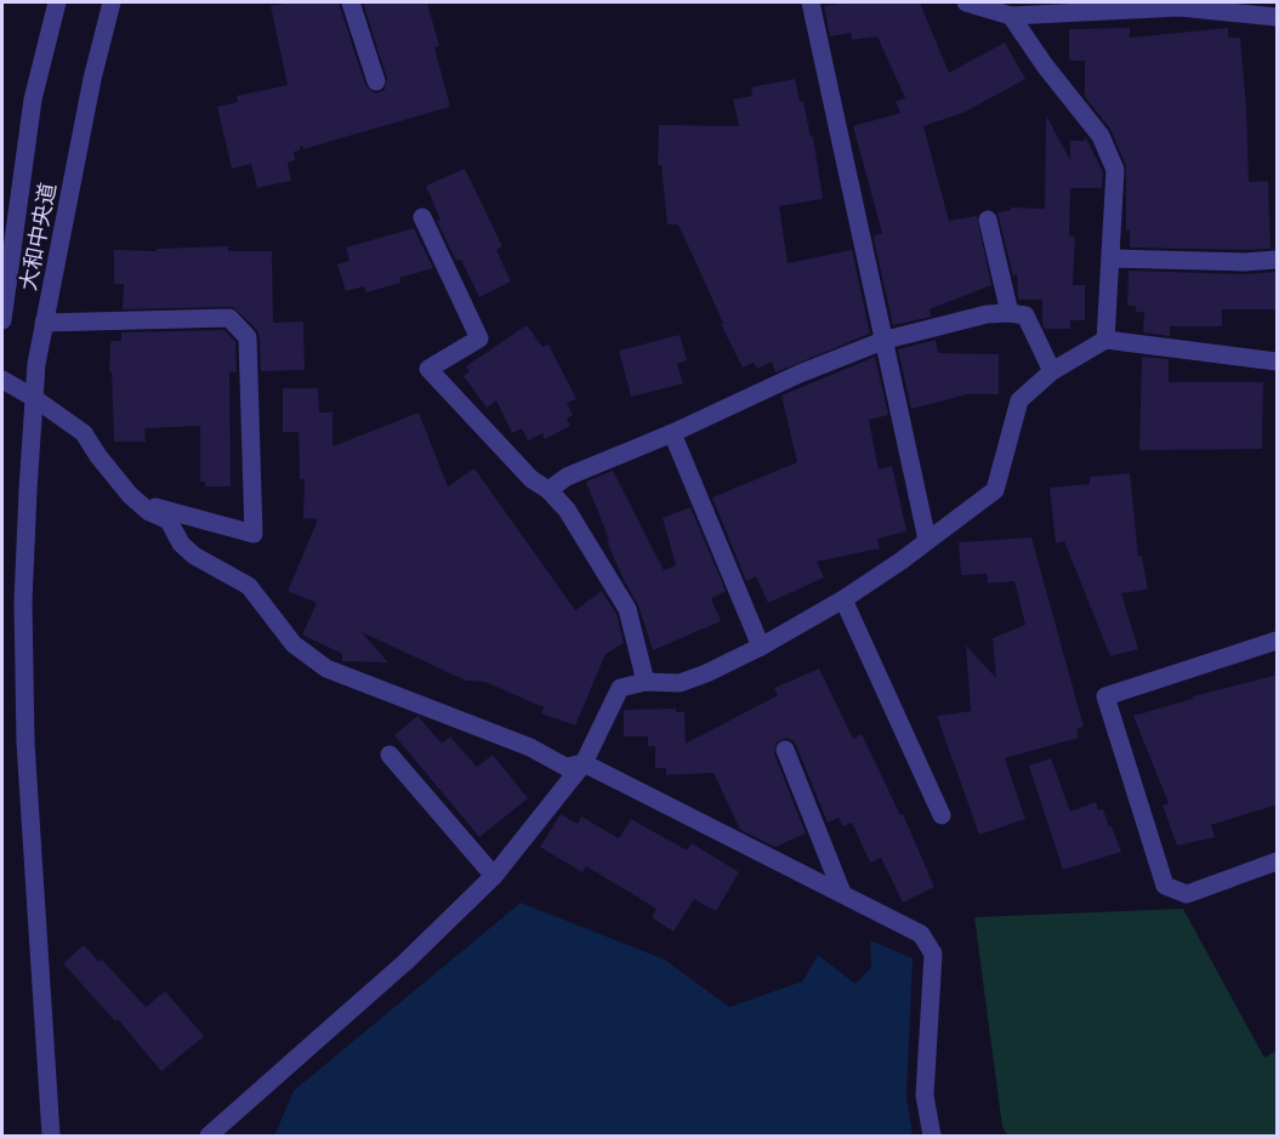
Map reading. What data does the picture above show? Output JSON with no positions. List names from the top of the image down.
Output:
{
  "streets": {
    "street": ["大和中央道"]
  }
}
